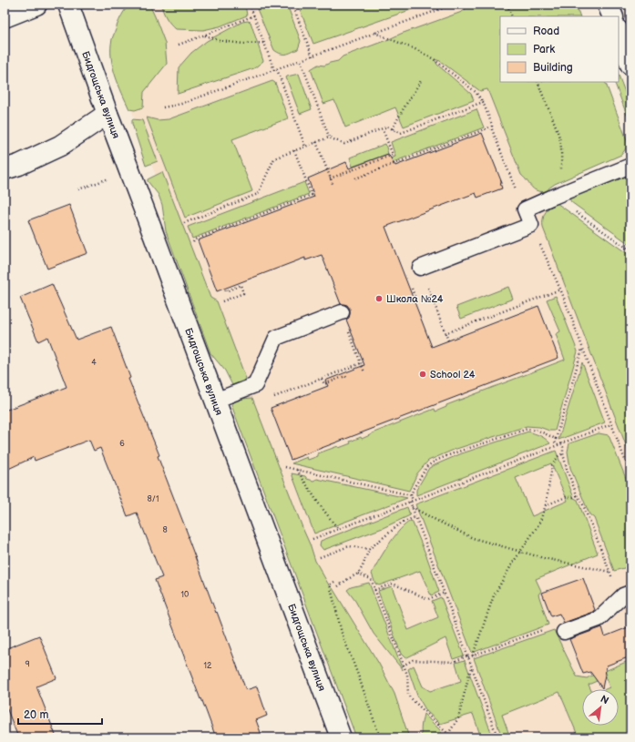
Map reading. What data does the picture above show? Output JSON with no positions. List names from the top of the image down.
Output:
{
  "streets": {
    "street": ["Бидгощська вулиця"]
  },
  "places": ["Школа №24", "School 24"],
  "house_numbers": [
    "4",
    "6",
    "8/1",
    "8",
    "10",
    "9",
    "12"
  ],
  "legend": ["Road", "Park", "Building"],
  "scale_bar": "20 m",
  "north": "top right"
}
